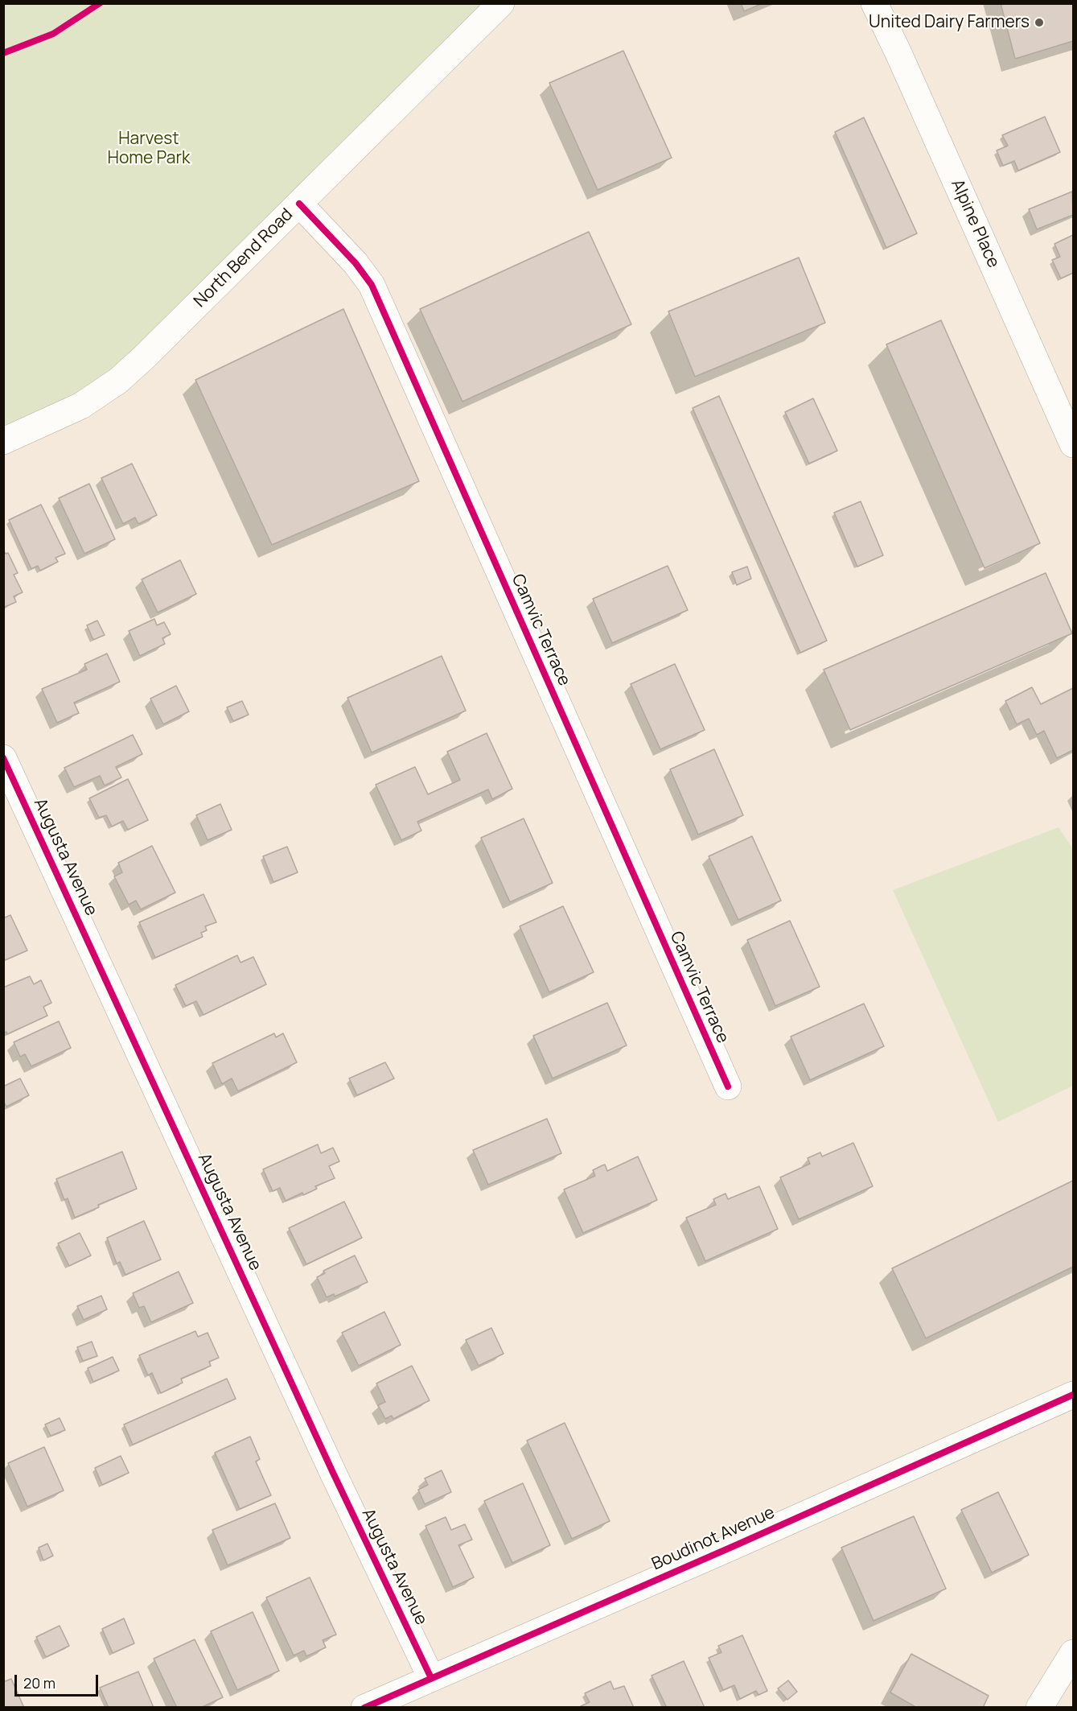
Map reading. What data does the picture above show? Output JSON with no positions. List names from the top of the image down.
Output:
{
  "streets": {
    "street": [
      "Alpine Place",
      "North Bend Road",
      "Camvic Terrace",
      "Augusta Avenue",
      "Boudinot Avenue"
    ]
  },
  "crossings": [
    ["North Bend Road", "Camvic Terrace"],
    ["Augusta Avenue", "Boudinot Avenue"]
  ],
  "parks": ["Harvest Home Park"],
  "places": ["United Dairy Farmers"],
  "scale_bar": "20 m"
}
